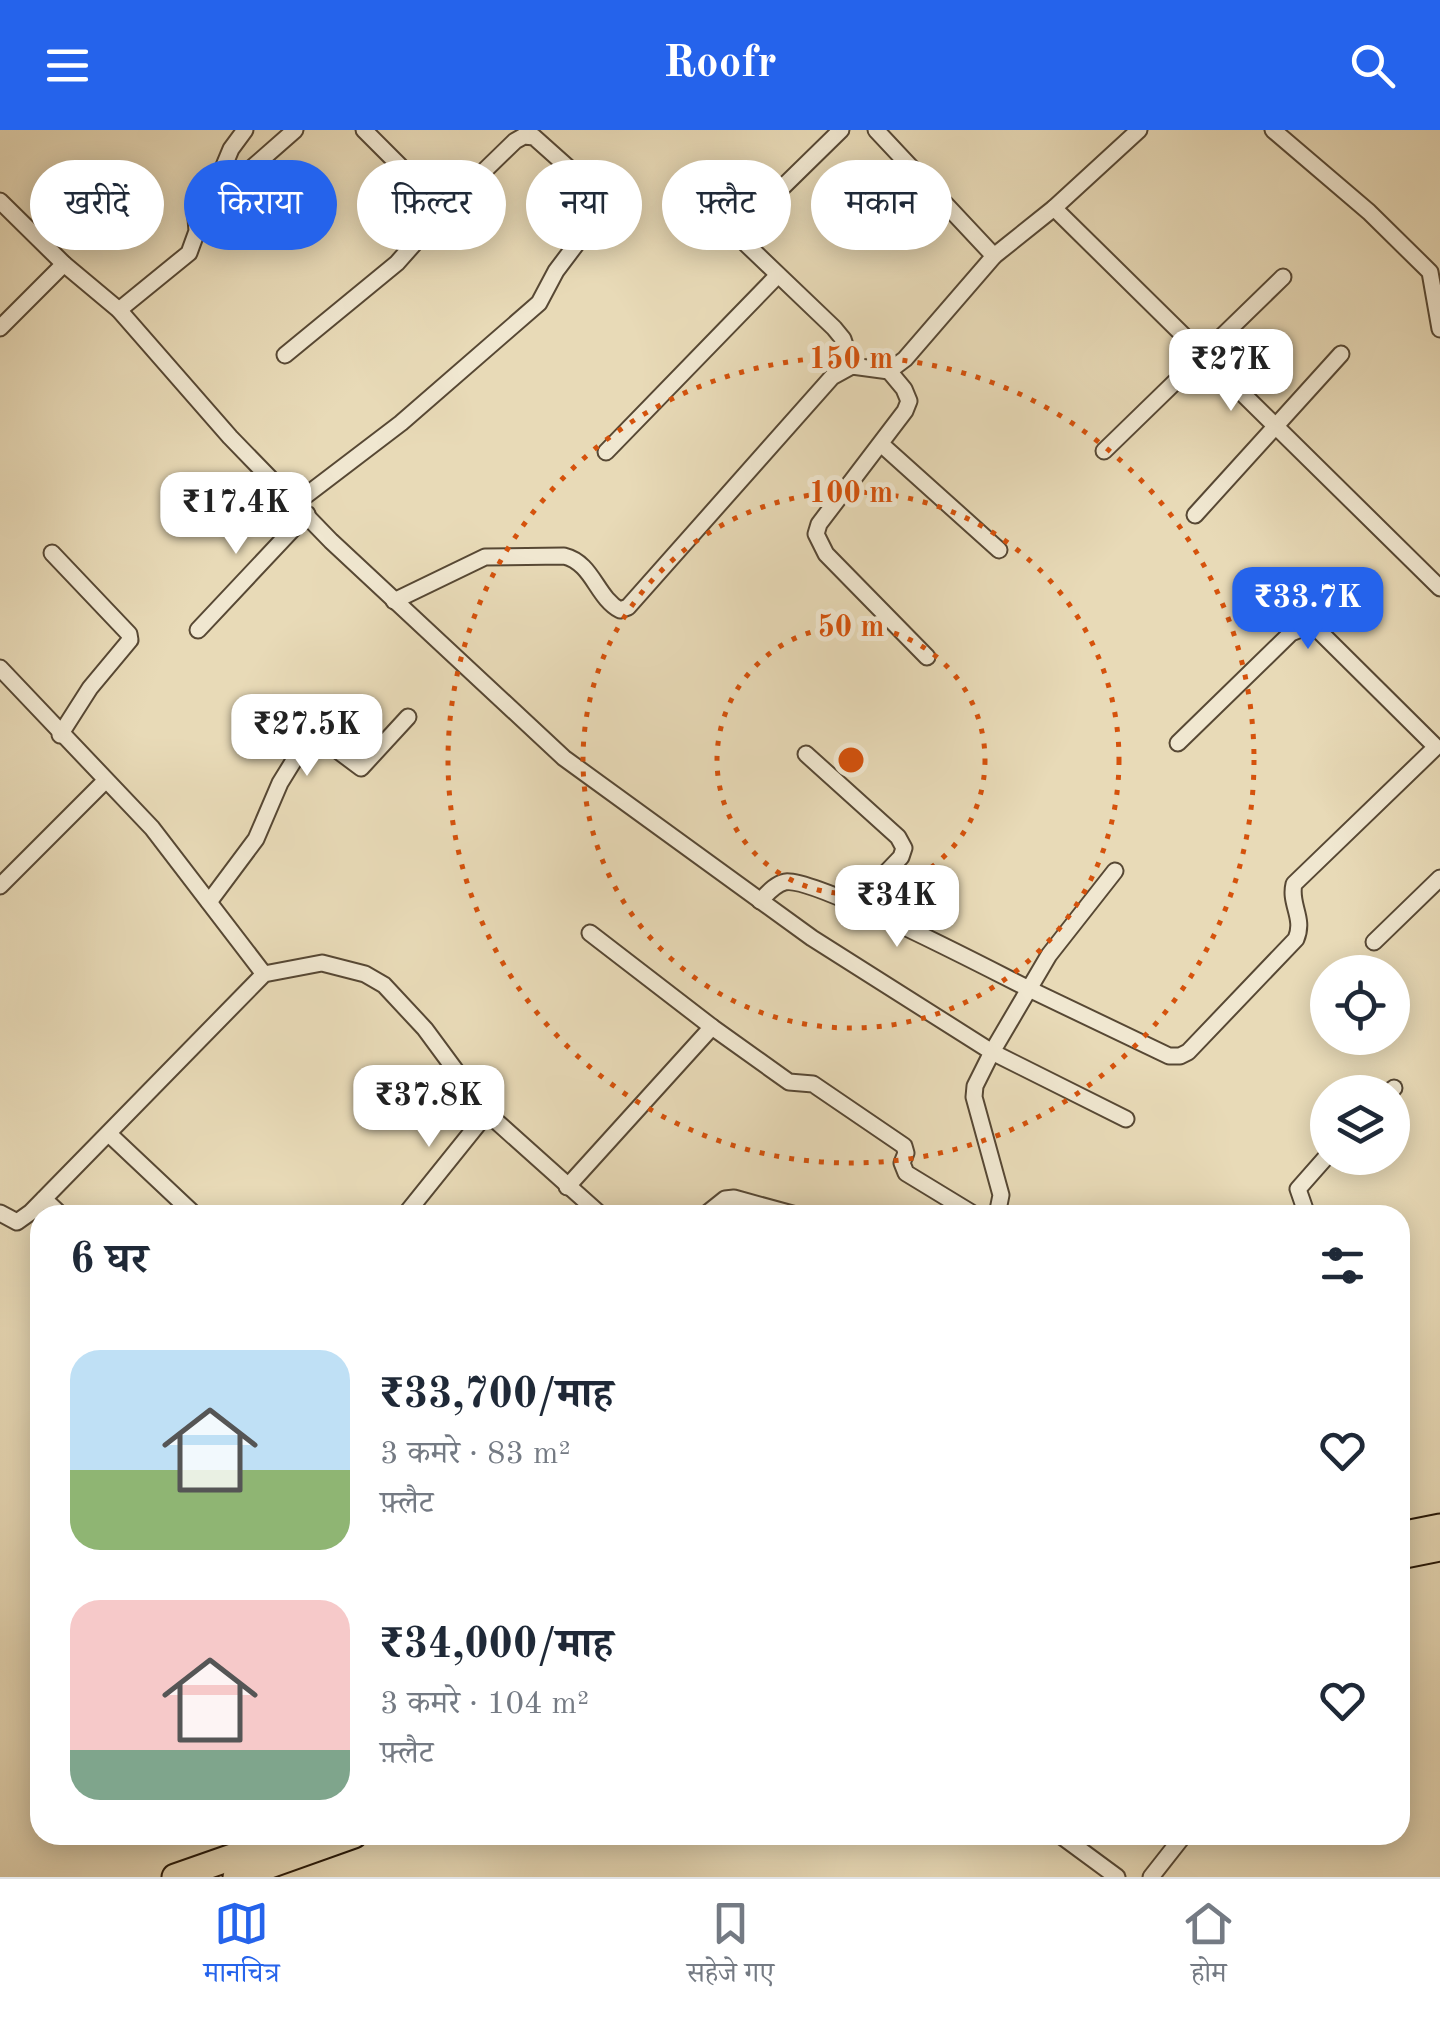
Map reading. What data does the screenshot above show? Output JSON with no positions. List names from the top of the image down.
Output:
{
  "page": {
    "header": "Roofr",
    "chip": [
      "खरीदें",
      "किराया",
      "फ़िल्टर",
      "नया",
      "फ़्लैट",
      "मकान"
    ],
    "price": [
      "₹27K",
      "₹17.4K",
      "₹33.7K",
      "₹27.5K",
      "₹34K",
      "₹37.8K"
    ],
    "heading": "6 घर",
    "list": [
      {
        "name": "₹33,700/माह",
        "note": "3 कमरे · 83 m² · फ़्लैट"
      },
      {
        "name": "₹34,000/माह",
        "note": "3 कमरे · 104 m² · फ़्लैट"
      }
    ],
    "tabs": ["मानचित्र", "सहेजे गए", "होम"]
  },
  "rings": ["150 m", "100 m", "50 m"]
}
